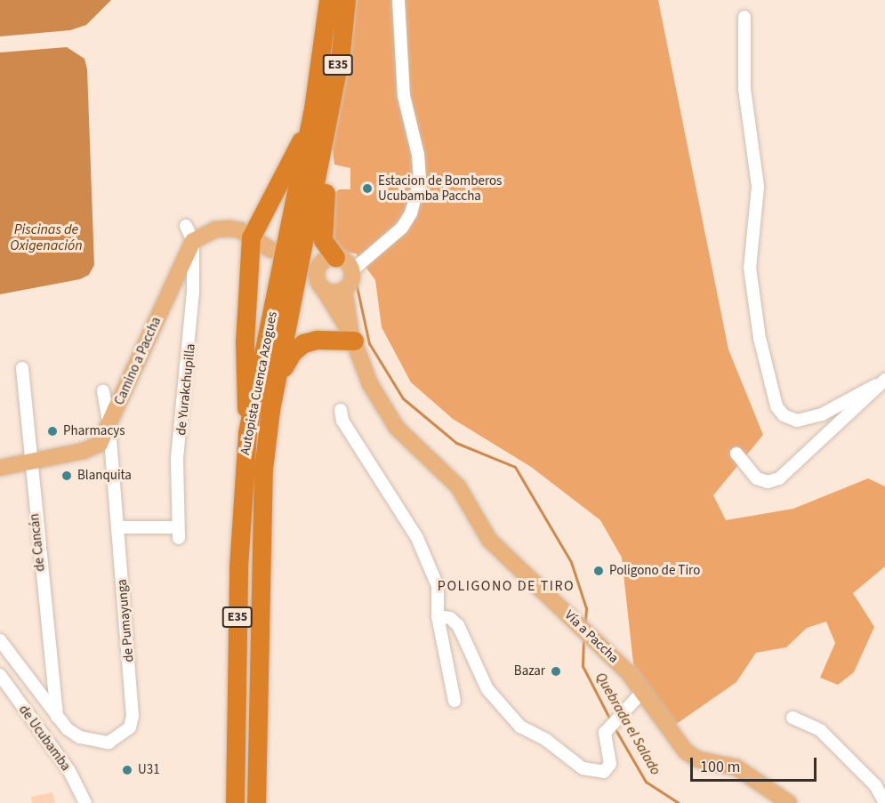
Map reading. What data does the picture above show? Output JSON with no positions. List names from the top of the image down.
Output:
{
  "streets": {
    "highway": ["E35", "Autopista Cuenca Azogues"],
    "main road": ["Camino a Paccha", "Vía a Paccha"],
    "street": [
      "de Yurakchupilla",
      "de Cancán",
      "de Pumayunga",
      "de Ucubamba"
    ]
  },
  "crossings": [
    ["Camino a Paccha", "de Yurakchupilla"],
    ["Camino a Paccha", "de Cancán"],
    ["Camino a Paccha", "de Pumayunga"],
    ["de Cancán", "de Pumayunga"]
  ],
  "districts": ["POLIGONO DE TIRO"],
  "water": ["Piscinas de Oxigenación", "Quebrada el Salado"],
  "places": [
    "Estacion de Bomberos Ucubamba Paccha",
    "Pharmacys",
    "Blanquita",
    "Poligono de Tiro",
    "Bazar",
    "U31"
  ],
  "scale_bar": "100 m"
}
